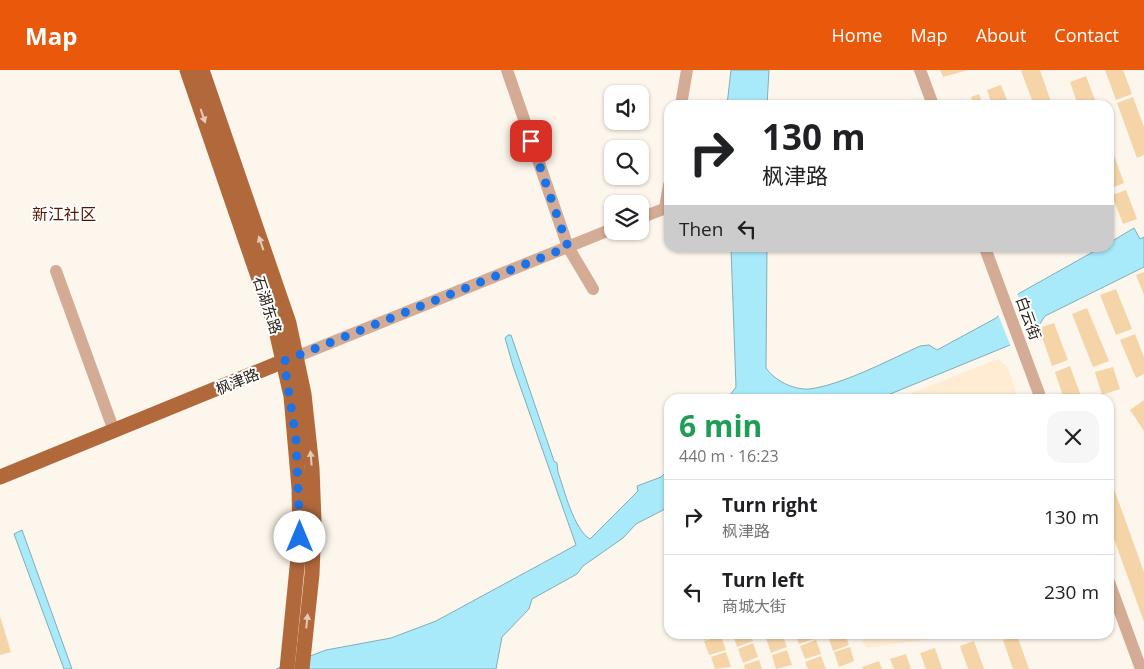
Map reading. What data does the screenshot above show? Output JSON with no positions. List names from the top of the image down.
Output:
{
  "streets": {
    "main road": ["石湖东路", "枫津路"],
    "street": ["白云街"]
  },
  "crossings": [
    ["石湖东路", "枫津路"]
  ],
  "districts": ["新江社区"],
  "page": {
    "header": "Map",
    "nav": [
      "Home",
      "Map",
      "About",
      "Contact"
    ],
    "turn": ["130 m", "枫津路"],
    "then": "Then",
    "heading": ["6 min", "440 m · 16:23"],
    "list": [
      {
        "name": "Turn right",
        "note": "枫津路",
        "value": "130 m"
      },
      {
        "name": "Turn left",
        "note": "商城大街",
        "value": "230 m"
      }
    ]
  }
}
